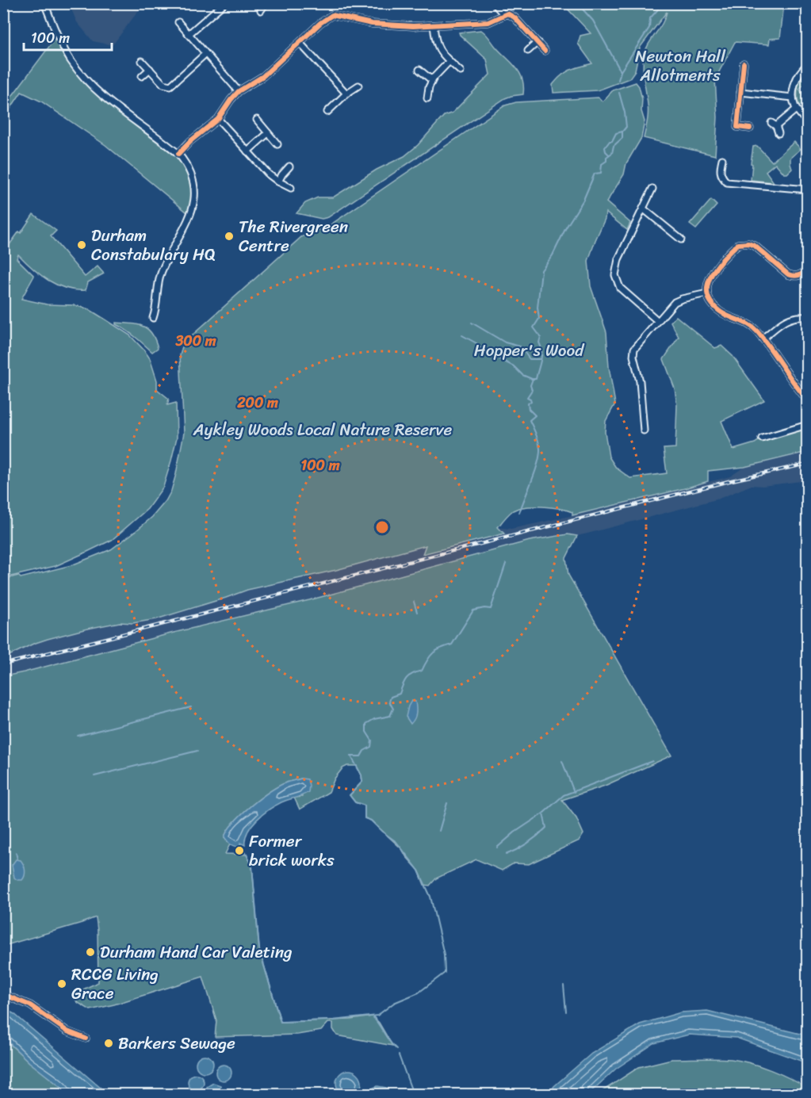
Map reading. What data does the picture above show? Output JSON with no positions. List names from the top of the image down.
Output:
{
  "parks": ["Newton Hall Allotments", "Hopper's Wood", "Aykley Woods Local Nature Reserve"],
  "places": [
    "The Rivergreen Centre",
    "Durham Constabulary HQ",
    "Former brick works",
    "Durham Hand Car Valeting",
    "RCCG Living Grace",
    "Barkers Sewage"
  ],
  "scale_bar": "100 m",
  "rings": ["300 m", "200 m", "100 m"]
}
